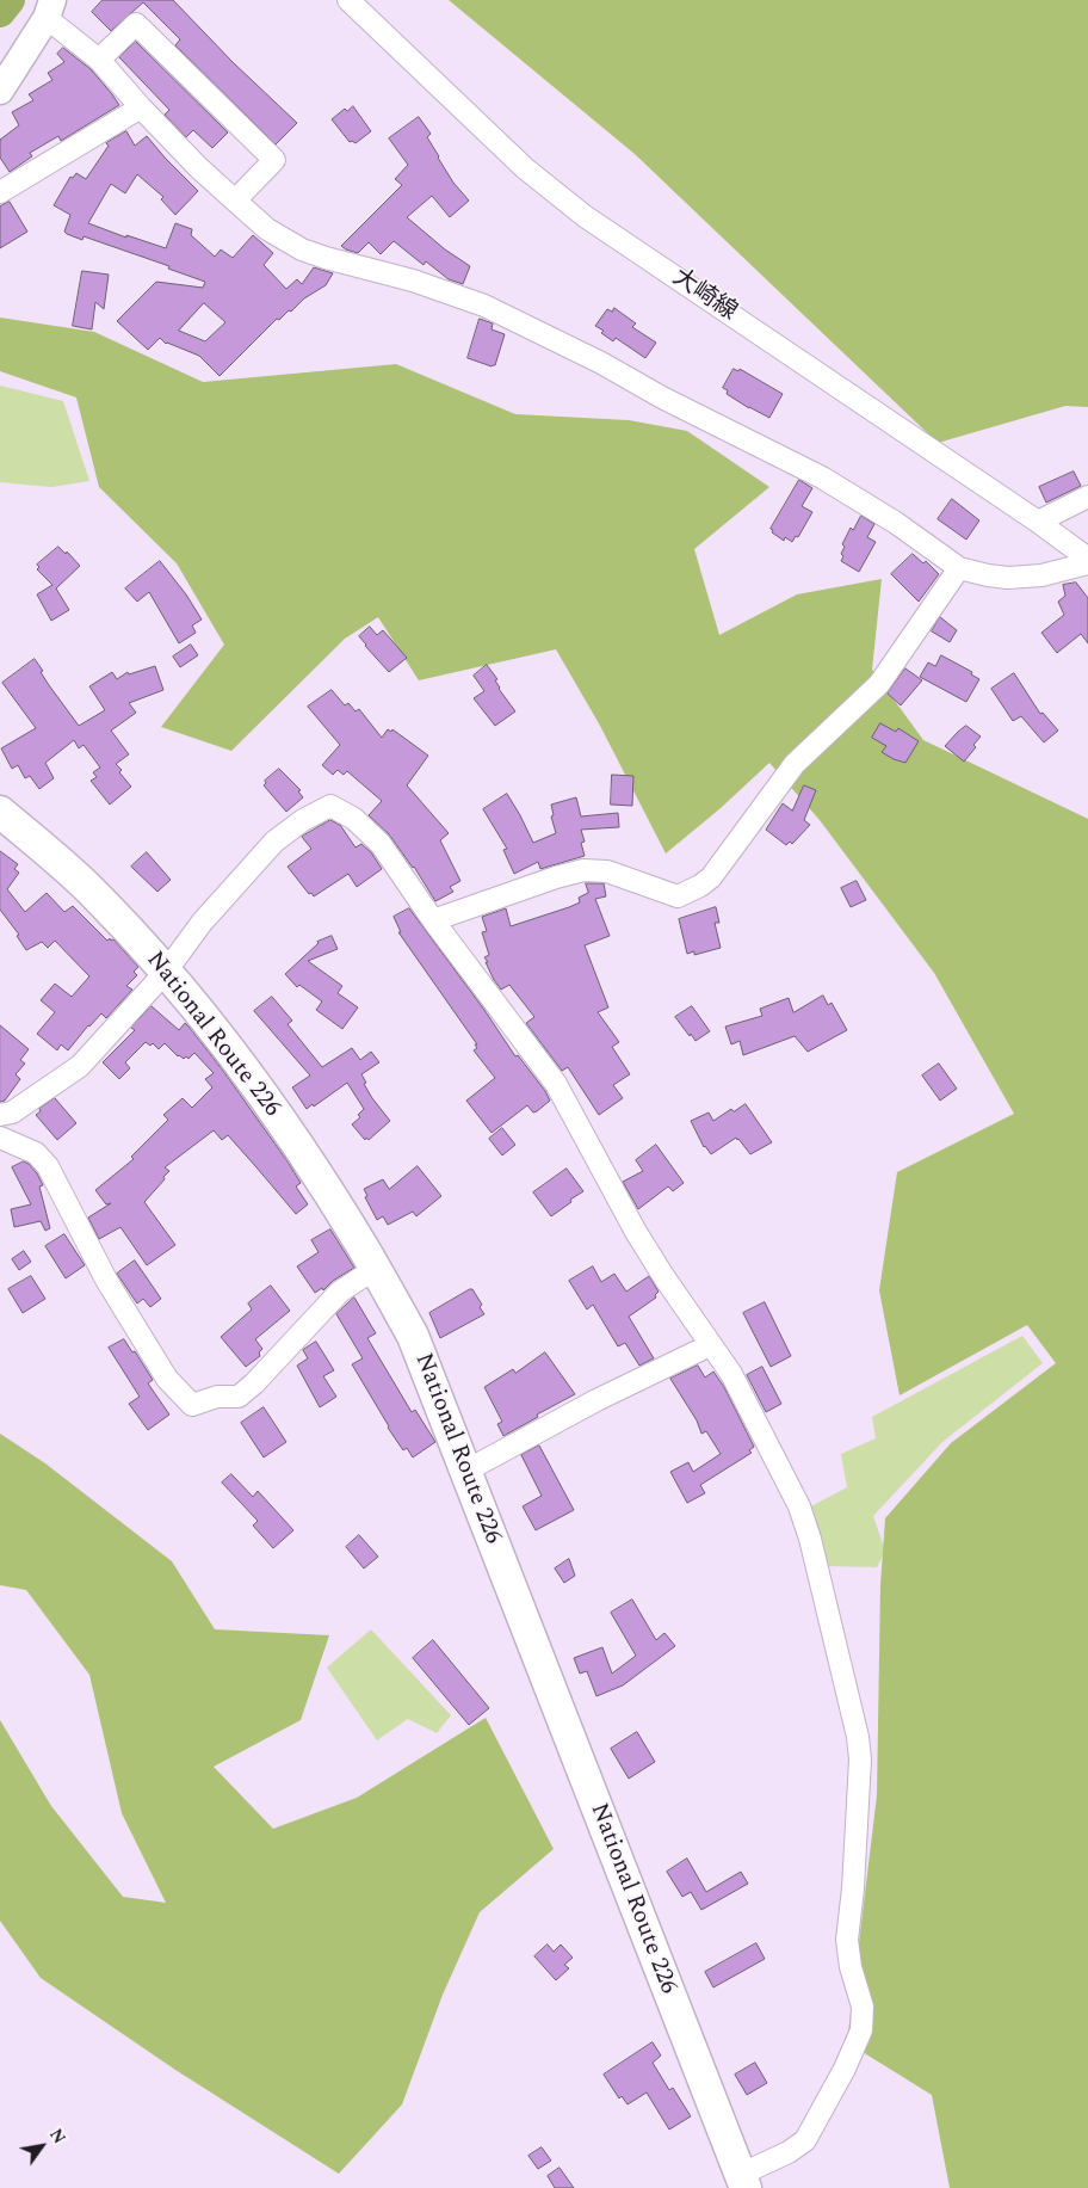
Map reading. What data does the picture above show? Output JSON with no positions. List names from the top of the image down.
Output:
{
  "streets": {
    "highway": ["National Route 226"],
    "street": ["大崎線"]
  },
  "north": "top right"
}
